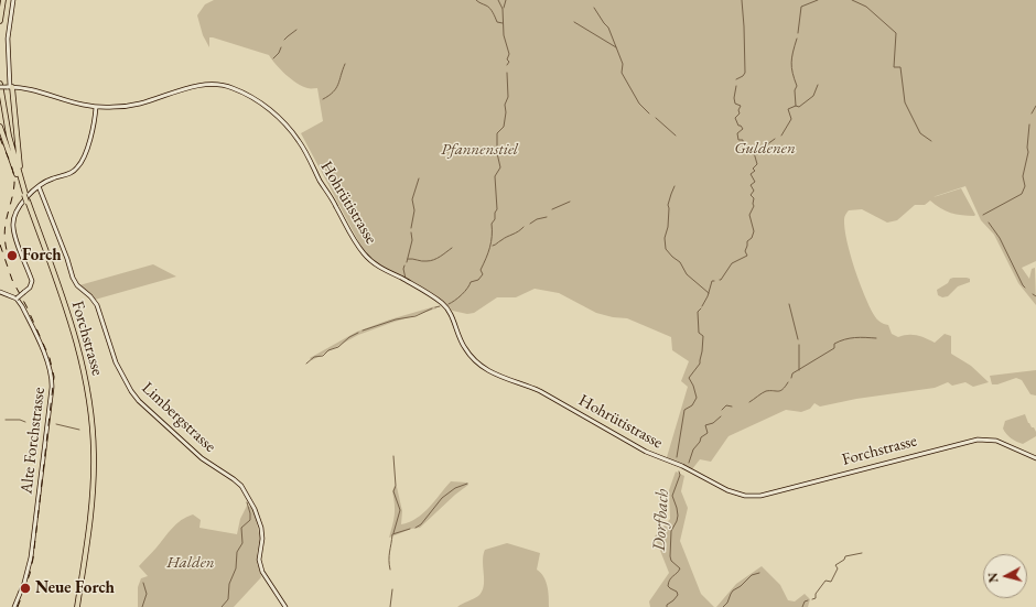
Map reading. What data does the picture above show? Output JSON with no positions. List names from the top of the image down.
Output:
{
  "streets": {
    "highway": ["Forchstrasse"],
    "main road": ["Hohrütistrasse", "Limbergstrasse", "Alte Forchstrasse"]
  },
  "crossings": [
    ["Hohrütistrasse", "Forchstrasse"]
  ],
  "water": ["Dorfbach"],
  "parks": ["Guldenen", "Pfannenstiel", "Halden"],
  "places": ["Forch", "Neue Forch"],
  "north": "left"
}
